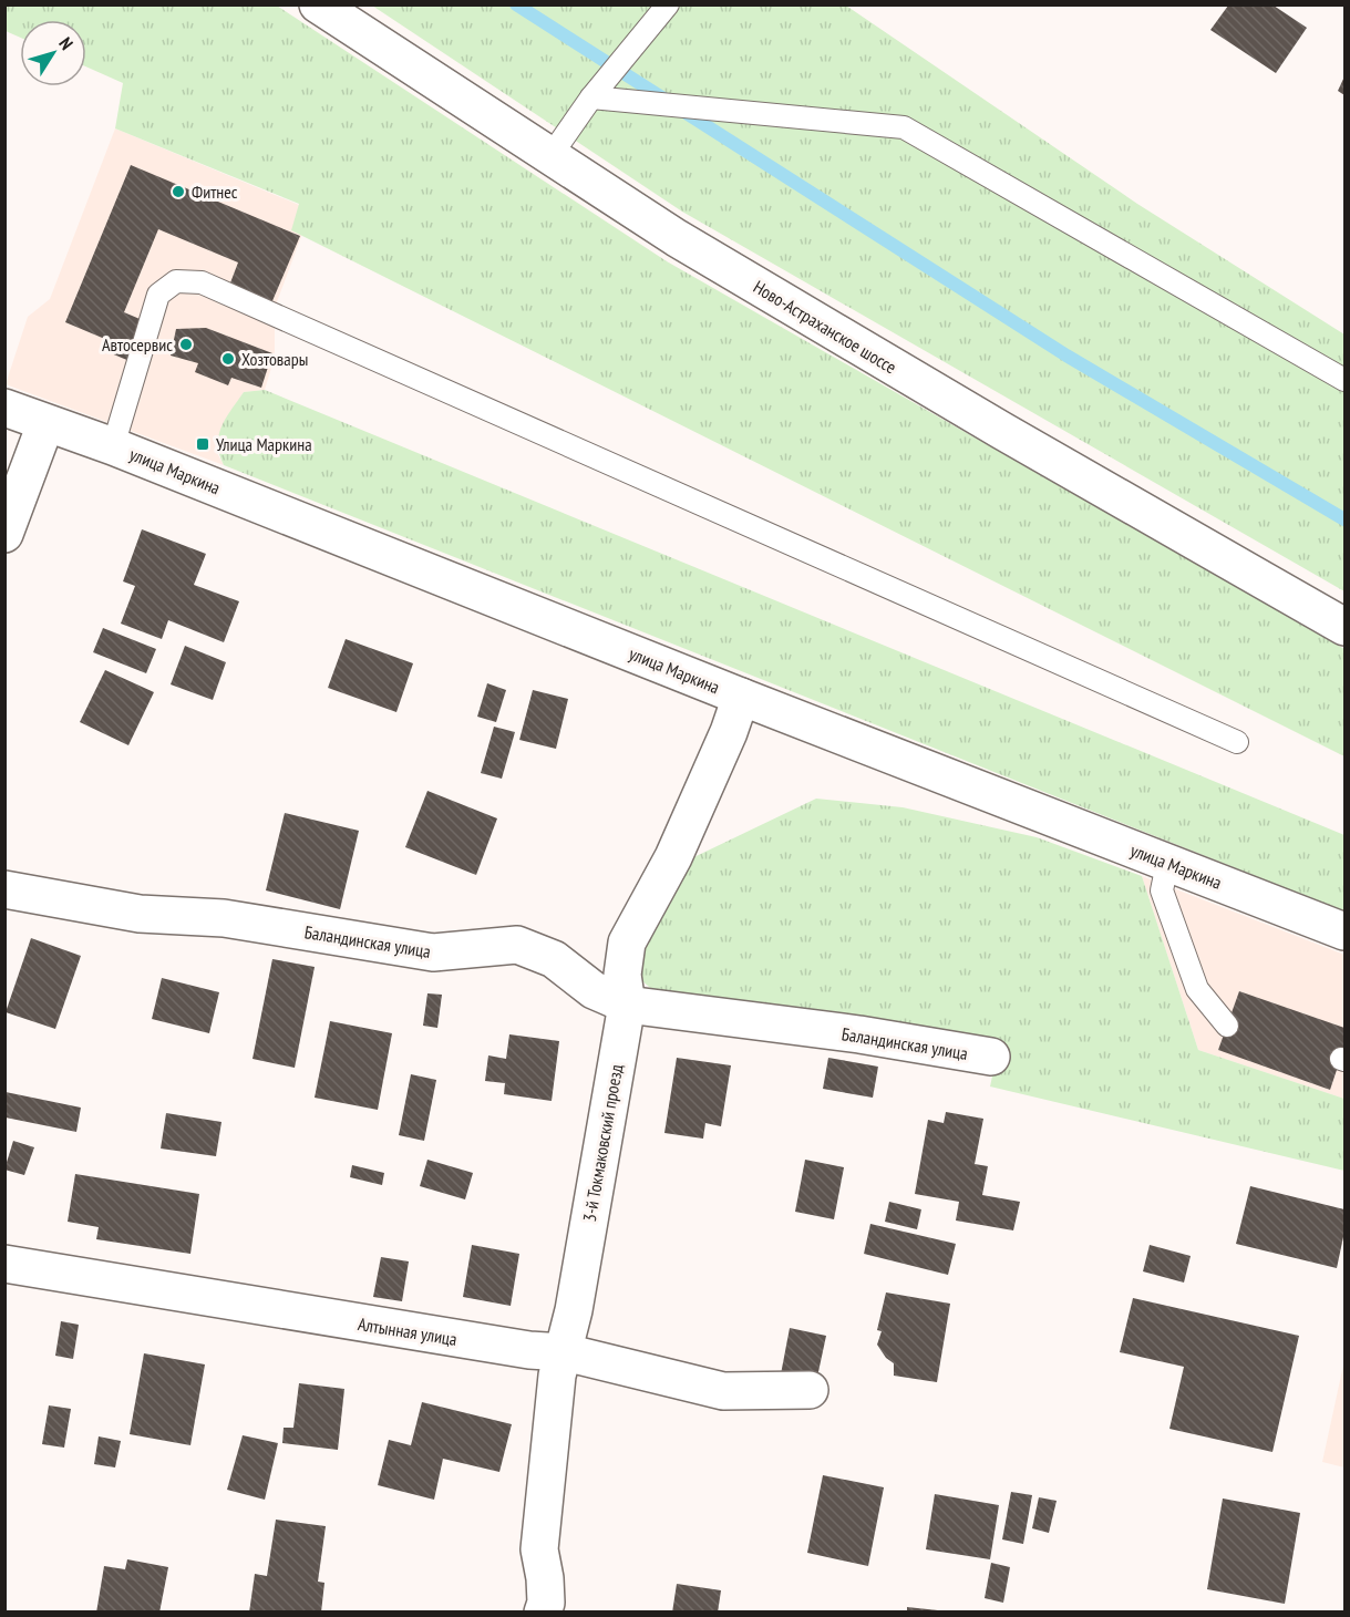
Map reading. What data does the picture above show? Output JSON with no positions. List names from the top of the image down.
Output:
{
  "streets": {
    "street": [
      "Ново-Астраханское шоссе",
      "улица Маркина",
      "Баландинская улица",
      "3-й Токмаковский проезд",
      "Алтынная улица"
    ]
  },
  "crossings": [
    ["улица Маркина", "3-й Токмаковский проезд"],
    ["Баландинская улица", "3-й Токмаковский проезд"],
    ["3-й Токмаковский проезд", "Алтынная улица"]
  ],
  "places": {
    "other": ["Фитнес", "Автосервис", "Хозтовары"],
    "transit": ["Улица Маркина"]
  },
  "north": "top right"
}
